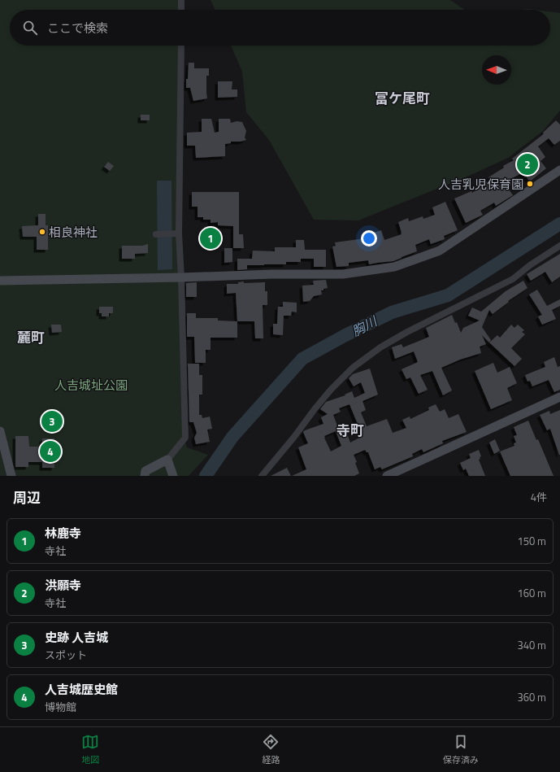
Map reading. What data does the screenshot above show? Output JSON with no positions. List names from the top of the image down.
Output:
{
  "districts": ["富ケ尾町", "麓町", "寺町"],
  "water": ["胸川"],
  "parks": ["人吉城址公園"],
  "places": ["人吉乳児保育園", "相良神社"],
  "north": "left",
  "page": {
    "search": "ここで検索",
    "pins": [
      "2",
      "1",
      "3",
      "4"
    ],
    "heading": ["周辺", "4件"],
    "list": [
      {
        "mark": "1",
        "name": "林鹿寺",
        "note": "寺社",
        "value": "150 m"
      },
      {
        "mark": "2",
        "name": "洪願寺",
        "note": "寺社",
        "value": "160 m"
      },
      {
        "mark": "3",
        "name": "史跡 人吉城",
        "note": "スポット",
        "value": "340 m"
      },
      {
        "mark": "4",
        "name": "人吉城歴史館",
        "note": "博物館",
        "value": "360 m"
      }
    ],
    "nav": ["地図", "経路", "保存済み"]
  }
}
